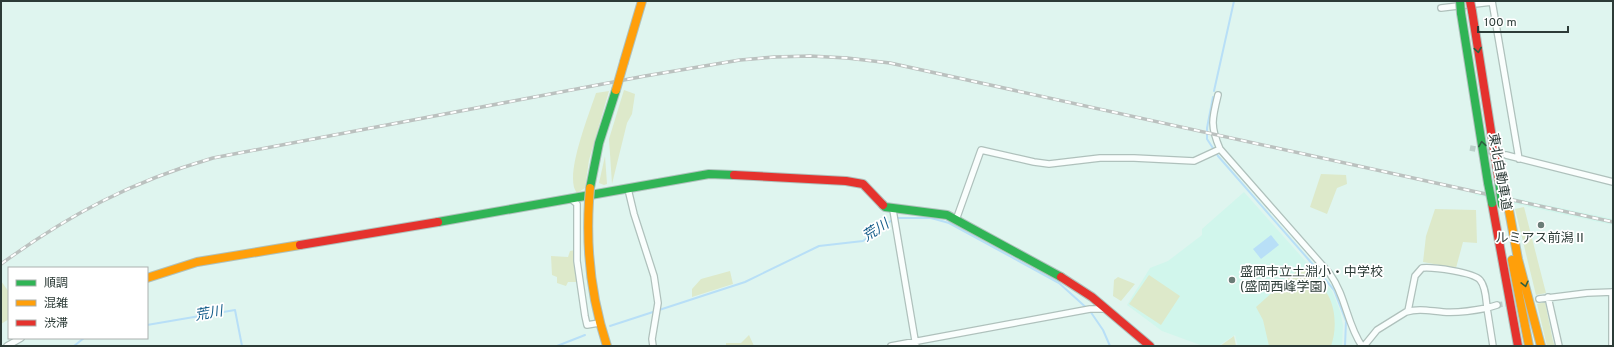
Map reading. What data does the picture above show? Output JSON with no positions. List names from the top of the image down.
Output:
{
  "streets": {
    "main road": ["東北自動車道"]
  },
  "water": ["荒川"],
  "places": ["ルミアス前潟Ⅱ", "盛岡市立土淵小・中学校 (盛岡西峰学園)"],
  "legend": ["順調", "混雑", "渋滞"],
  "scale_bar": "100 m"
}
